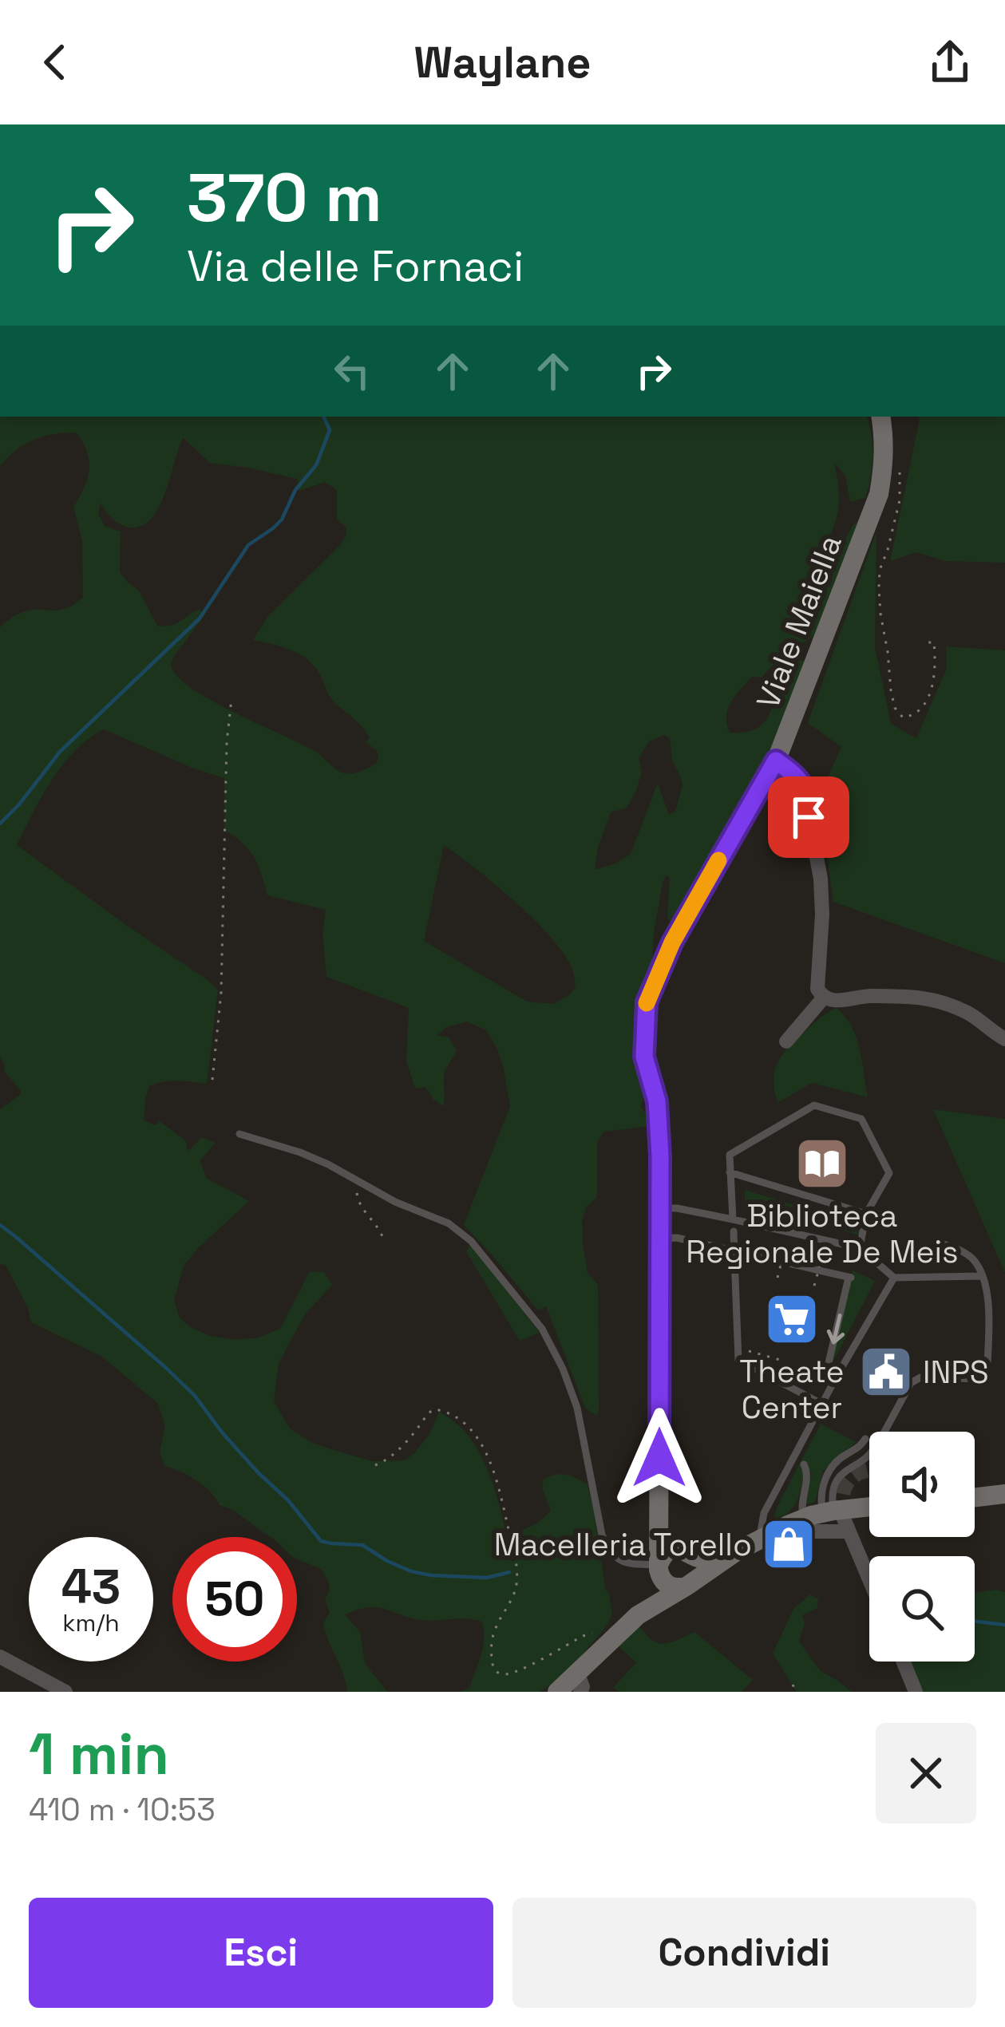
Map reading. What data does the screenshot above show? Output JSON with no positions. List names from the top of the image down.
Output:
{
  "streets": {
    "main road": ["Viale Maiella"]
  },
  "places": {
    "library": ["Biblioteca Regionale De Meis"],
    "supermarket": ["Theate Center"],
    "public building": ["INPS"],
    "shop": ["Macelleria Torello"]
  },
  "page": {
    "header": "Waylane",
    "turn": ["370 m", "Via delle Fornaci"],
    "speed": "43 km/h",
    "limit": "50",
    "heading": ["1 min", "410 m · 10:53"],
    "buttons": ["Esci", "Condividi"]
  }
}
